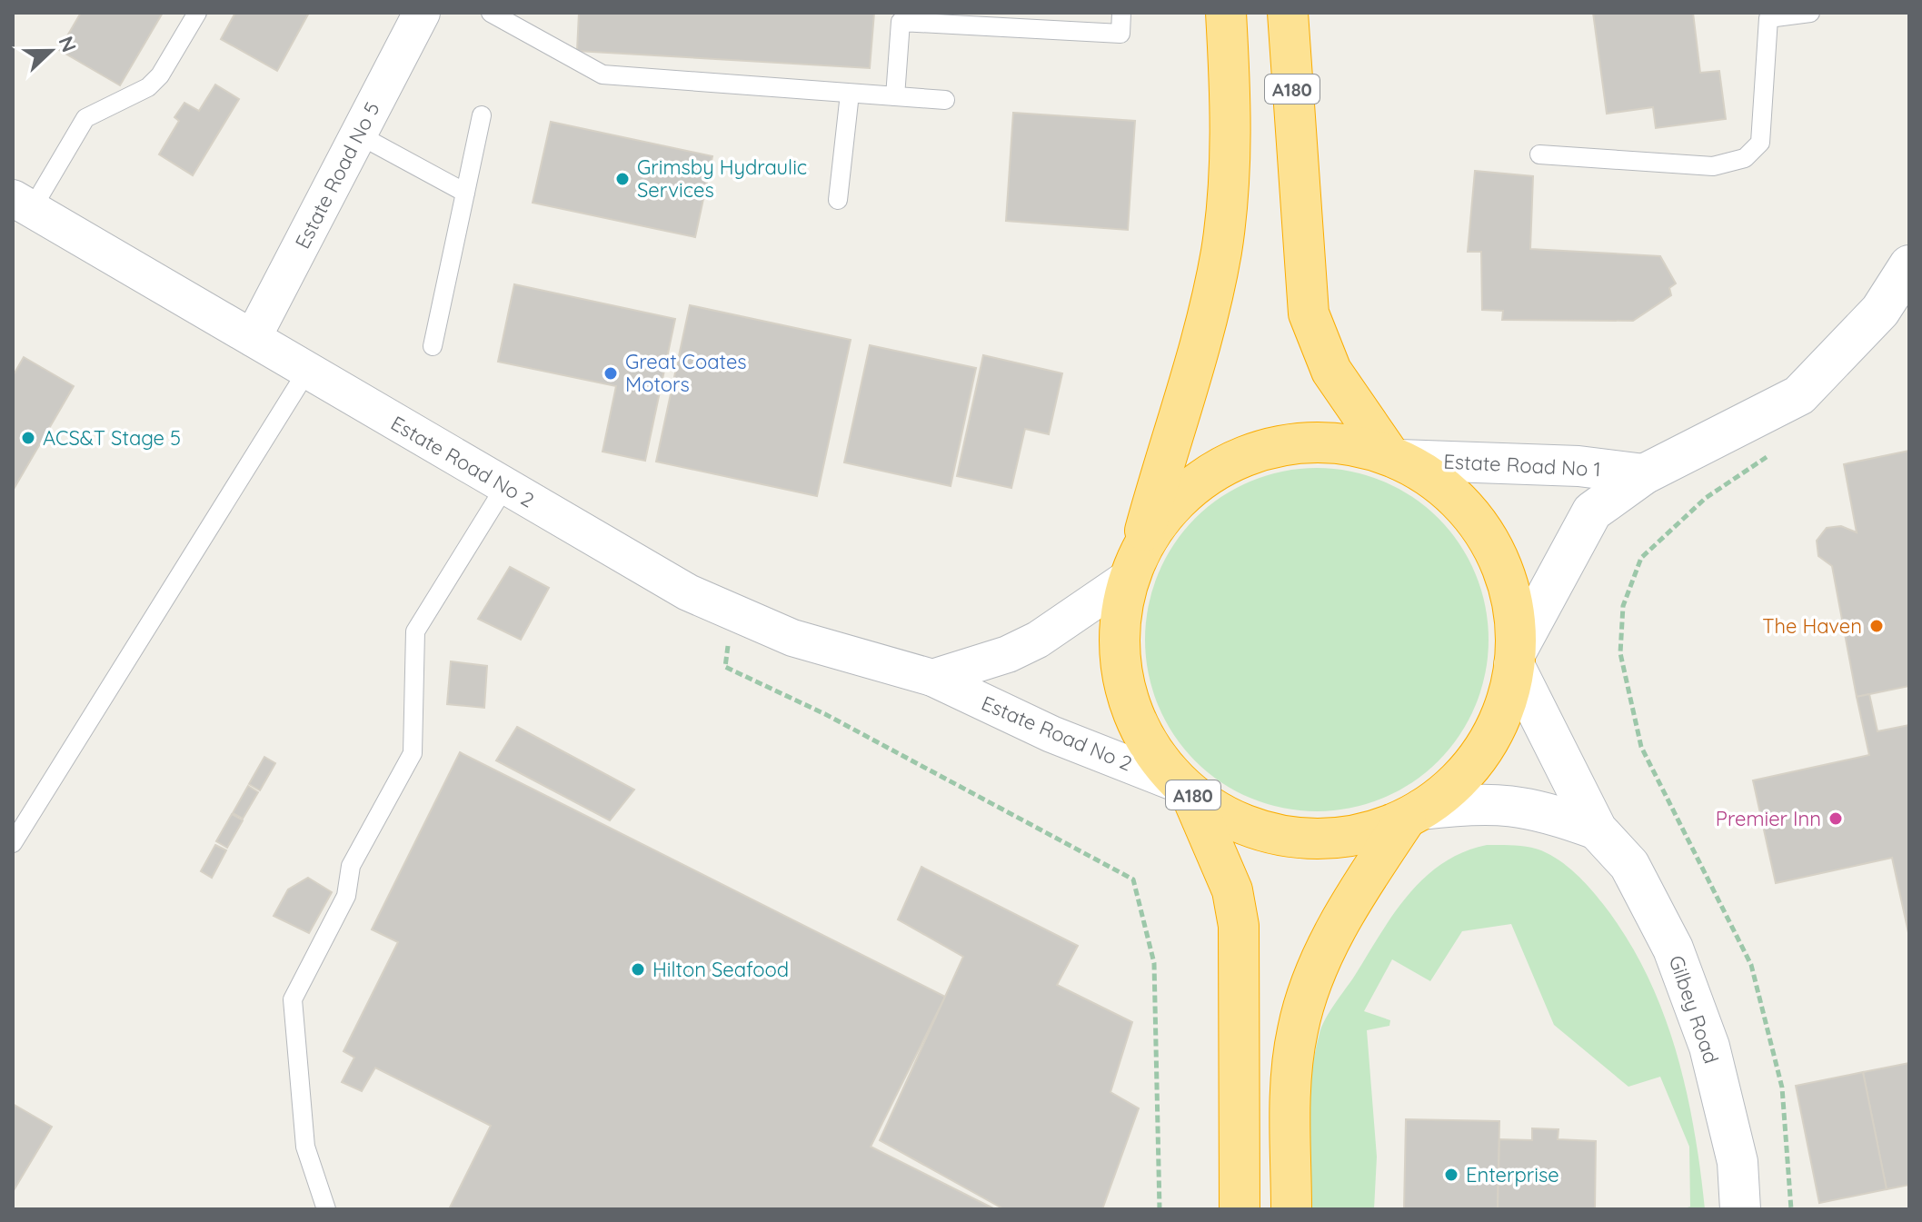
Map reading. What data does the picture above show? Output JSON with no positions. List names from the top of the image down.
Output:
{
  "streets": {
    "highway": ["A180"],
    "street": [
      "Estate Road No 5",
      "Estate Road No 2",
      "Estate Road No 1",
      "Gilbey Road"
    ]
  },
  "crossings": [
    ["A180", "Estate Road No 2"],
    ["A180", "Estate Road No 1"],
    ["A180", "Gilbey Road"],
    ["Estate Road No 5", "Estate Road No 2"],
    ["Estate Road No 1", "Gilbey Road"]
  ],
  "places": [
    "Grimsby Hydraulic Services",
    "Great Coates Motors",
    "ACS&T Stage 5",
    "The Haven",
    "Premier Inn",
    "Hilton Seafood",
    "Enterprise"
  ],
  "north": "right"
}
